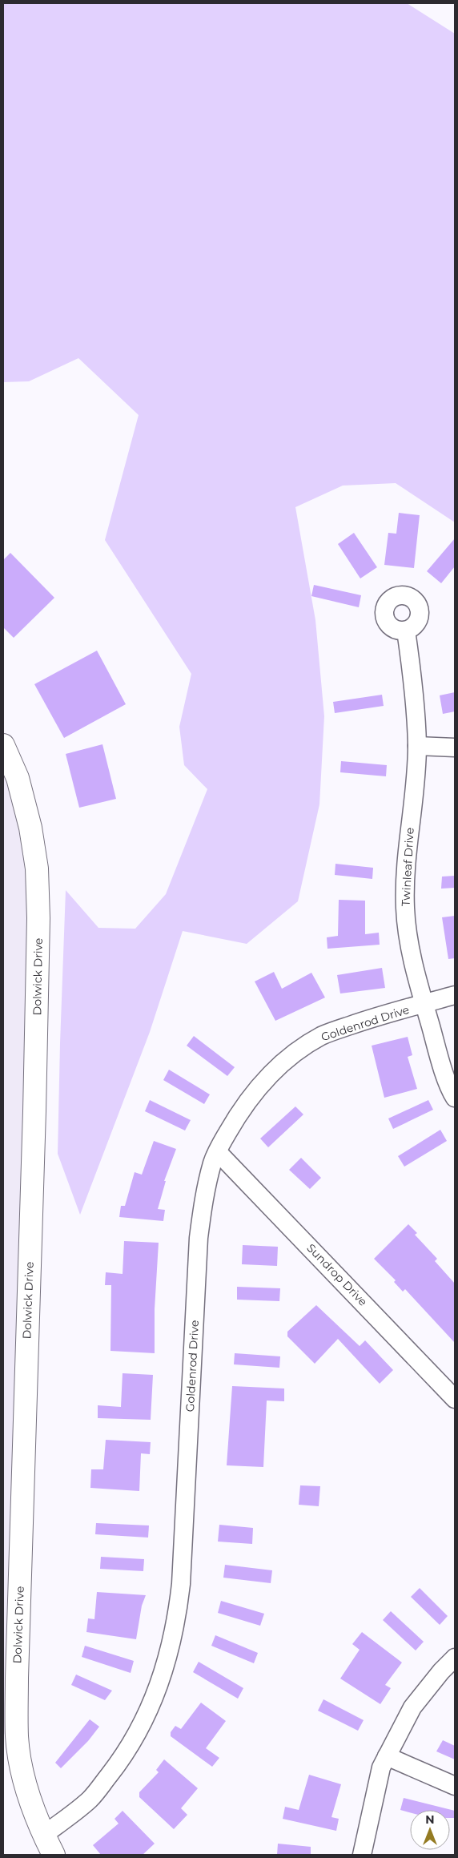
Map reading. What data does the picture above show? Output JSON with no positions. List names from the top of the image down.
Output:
{
  "streets": {
    "main road": ["Dolwick Drive"],
    "street": ["Twinleaf Drive", "Goldenrod Drive", "Sundrop Drive"]
  },
  "crossings": [
    ["Twinleaf Drive", "Goldenrod Drive"],
    ["Dolwick Drive", "Goldenrod Drive"],
    ["Goldenrod Drive", "Sundrop Drive"]
  ],
  "north": "top"
}
